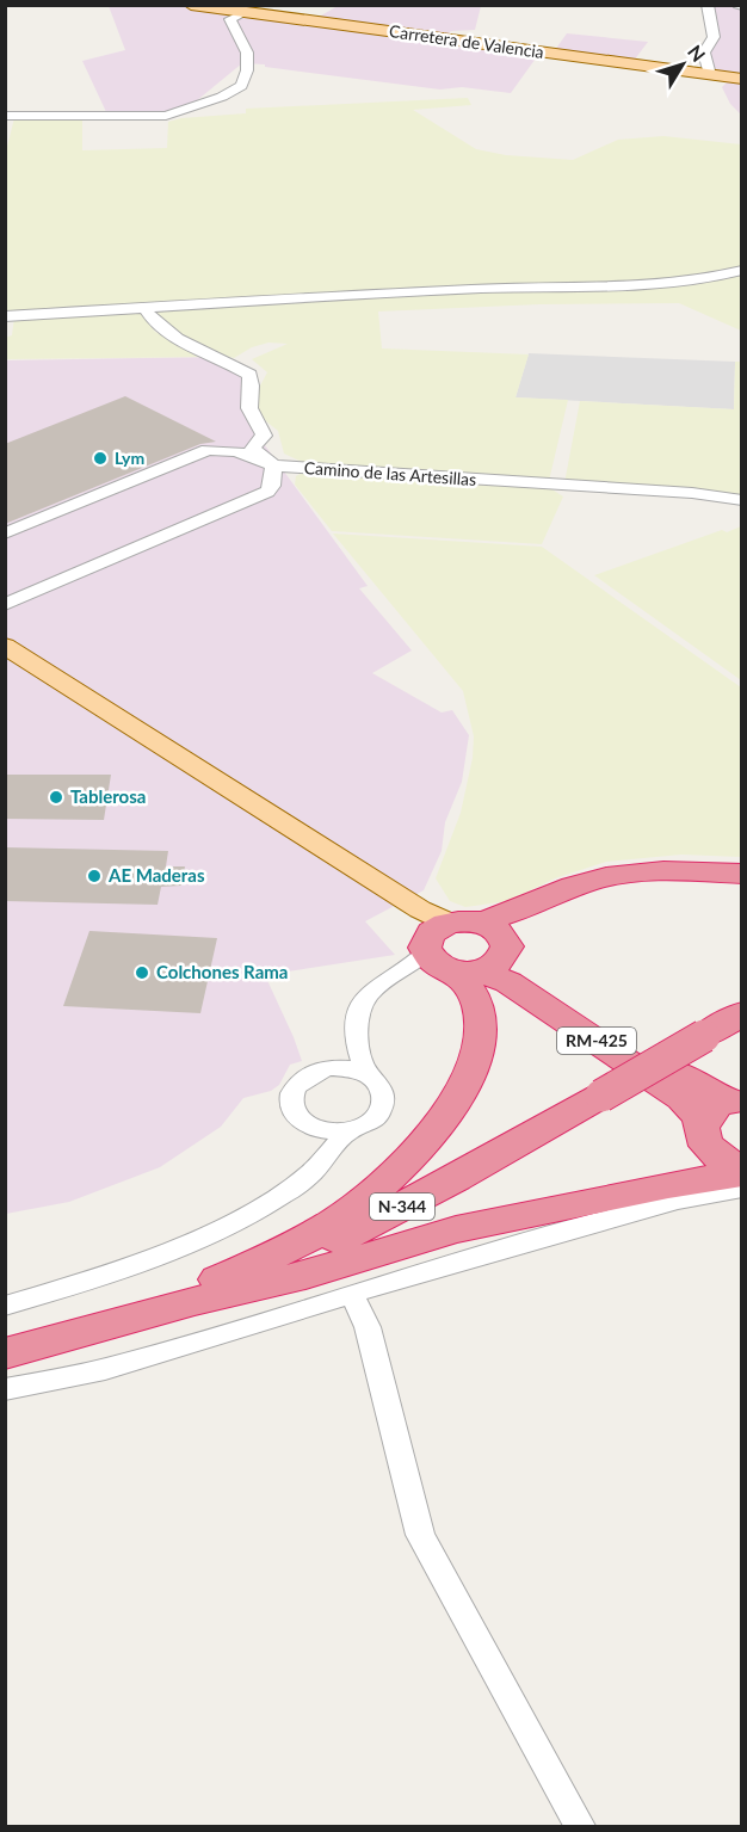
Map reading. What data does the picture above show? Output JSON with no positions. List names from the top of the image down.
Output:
{
  "streets": {
    "highway": ["RM-425", "N-344"],
    "main road": ["Carretera de Valencia"],
    "street": ["Camino de las Artesillas"]
  },
  "places": [
    "Lym",
    "Tablerosa",
    "AE Maderas",
    "Colchones Rama"
  ],
  "north": "top right"
}
